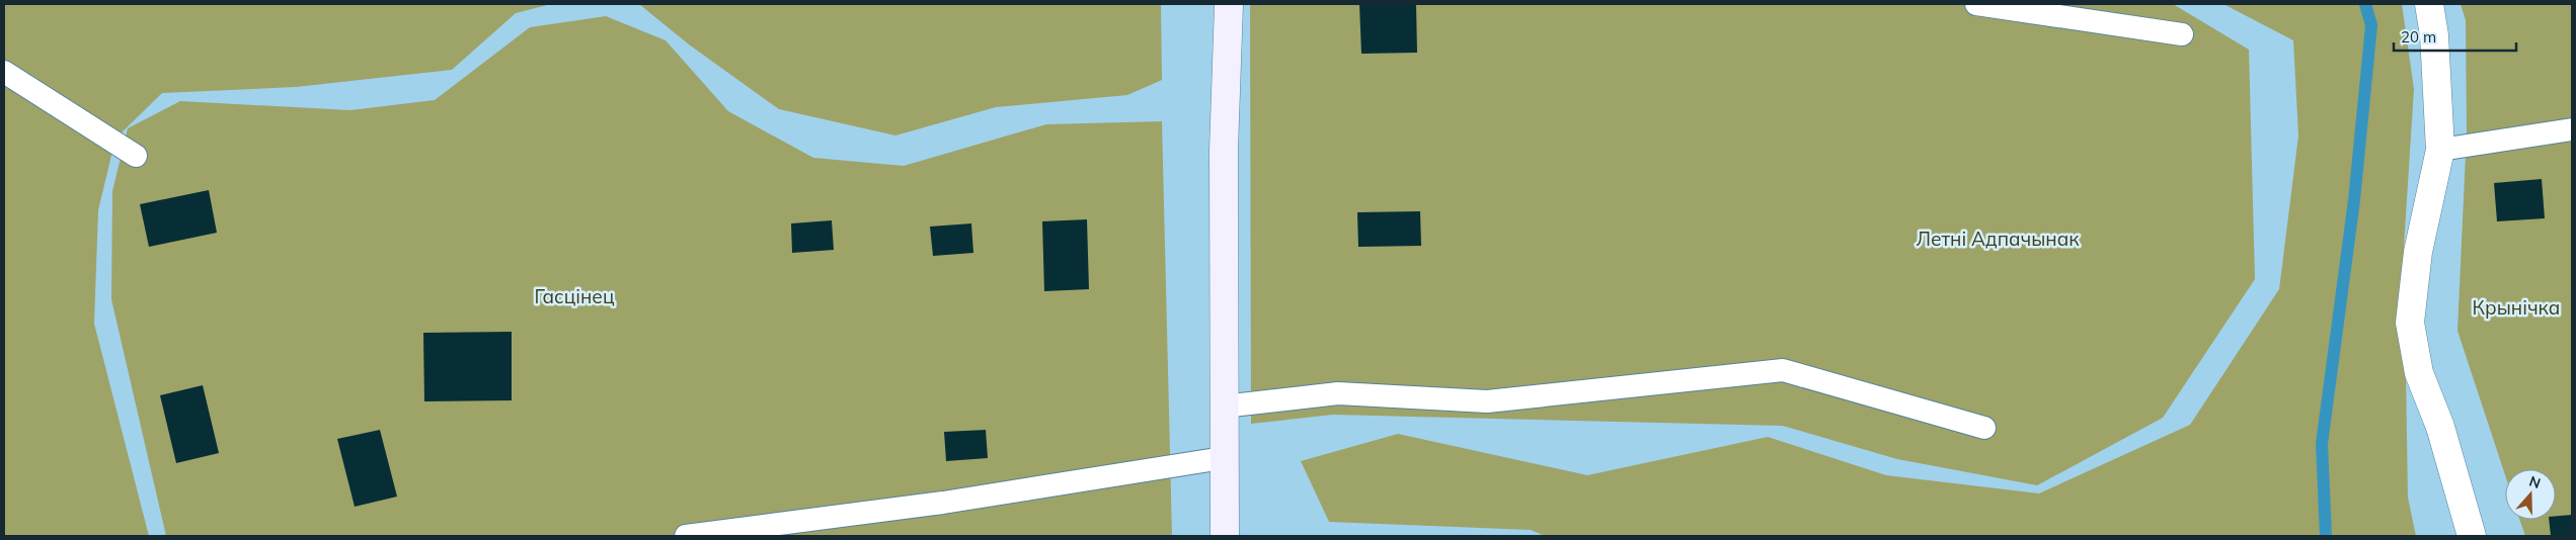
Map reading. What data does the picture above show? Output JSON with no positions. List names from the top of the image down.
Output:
{
  "parks": ["Летні Адпачынак", "Гасцінец", "Крынічка"],
  "scale_bar": "20 m",
  "north": "top"
}
